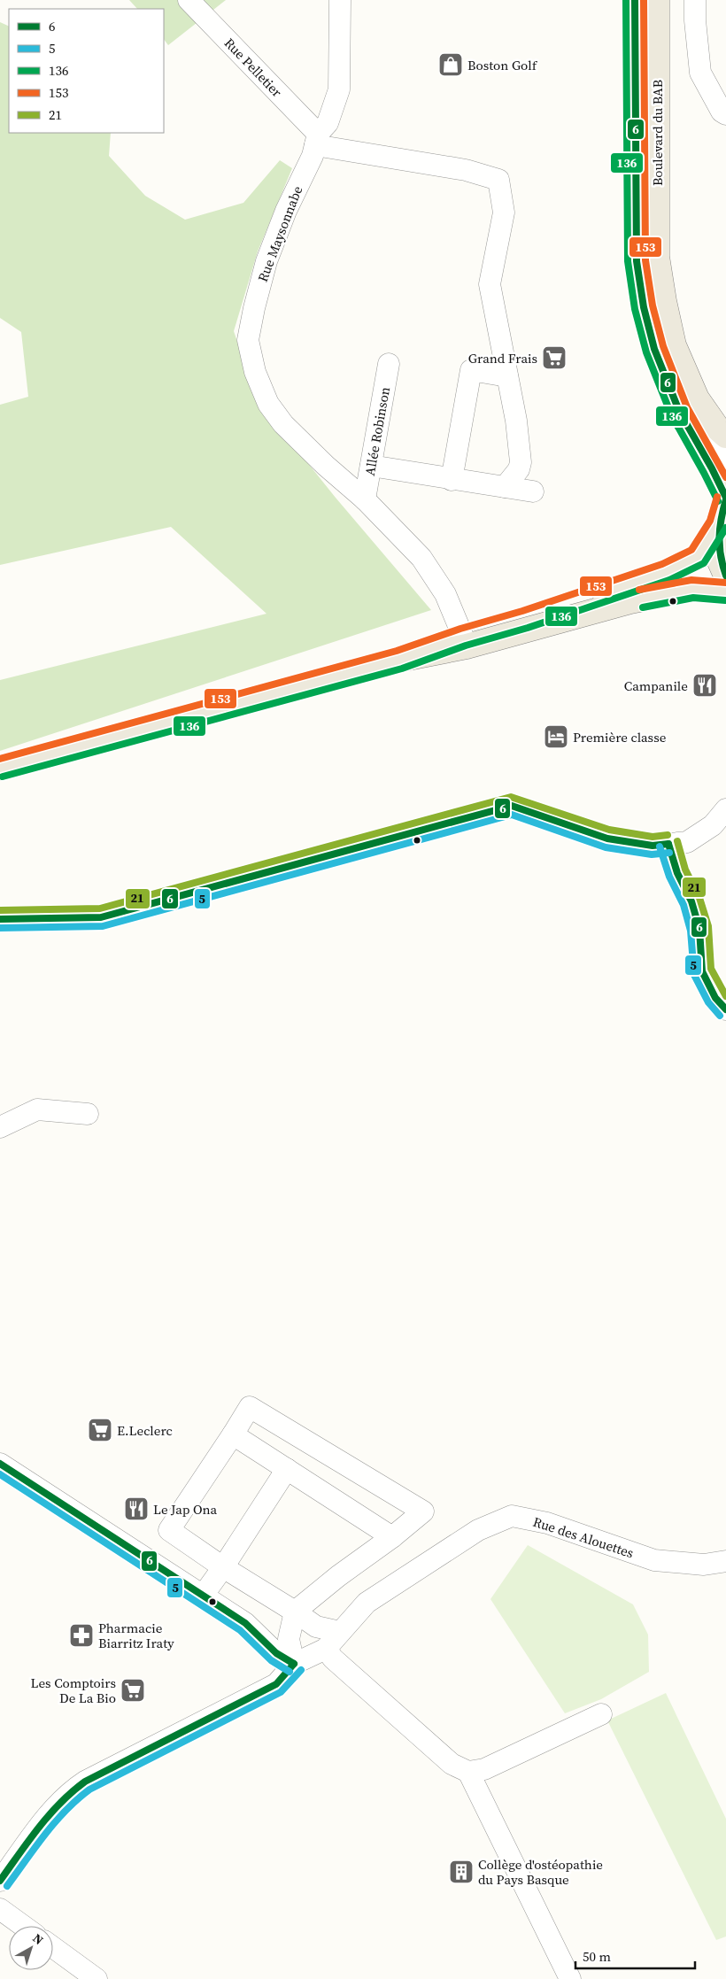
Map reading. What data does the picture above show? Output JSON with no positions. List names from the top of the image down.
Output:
{
  "streets": {
    "main road": ["Boulevard du BAB"],
    "street": [
      "Rue Pelletier",
      "Rue Maysonnabe",
      "Allée Robinson",
      "Rue des Alouettes"
    ]
  },
  "crossings": [
    ["Rue Pelletier", "Rue Maysonnabe"],
    ["Rue Maysonnabe", "Allée Robinson"]
  ],
  "places": {
    "shop": ["Boston Golf"],
    "supermarket": ["Grand Frais", "E.Leclerc", "Les Comptoirs De La Bio"],
    "restaurant": ["Campanile", "Le Jap Ona"],
    "hotel": ["Première classe"],
    "pharmacy": ["Pharmacie Biarritz Iraty"],
    "building": ["Collège d'ostéopathie du Pays Basque"]
  },
  "lines": [
    "transit line 6",
    "transit line 136",
    "transit line 153",
    "transit line 21",
    "transit line 5"
  ],
  "legend": [
    "6",
    "5",
    "136",
    "153",
    "21"
  ],
  "scale_bar": "50 m",
  "north": "top right"
}
